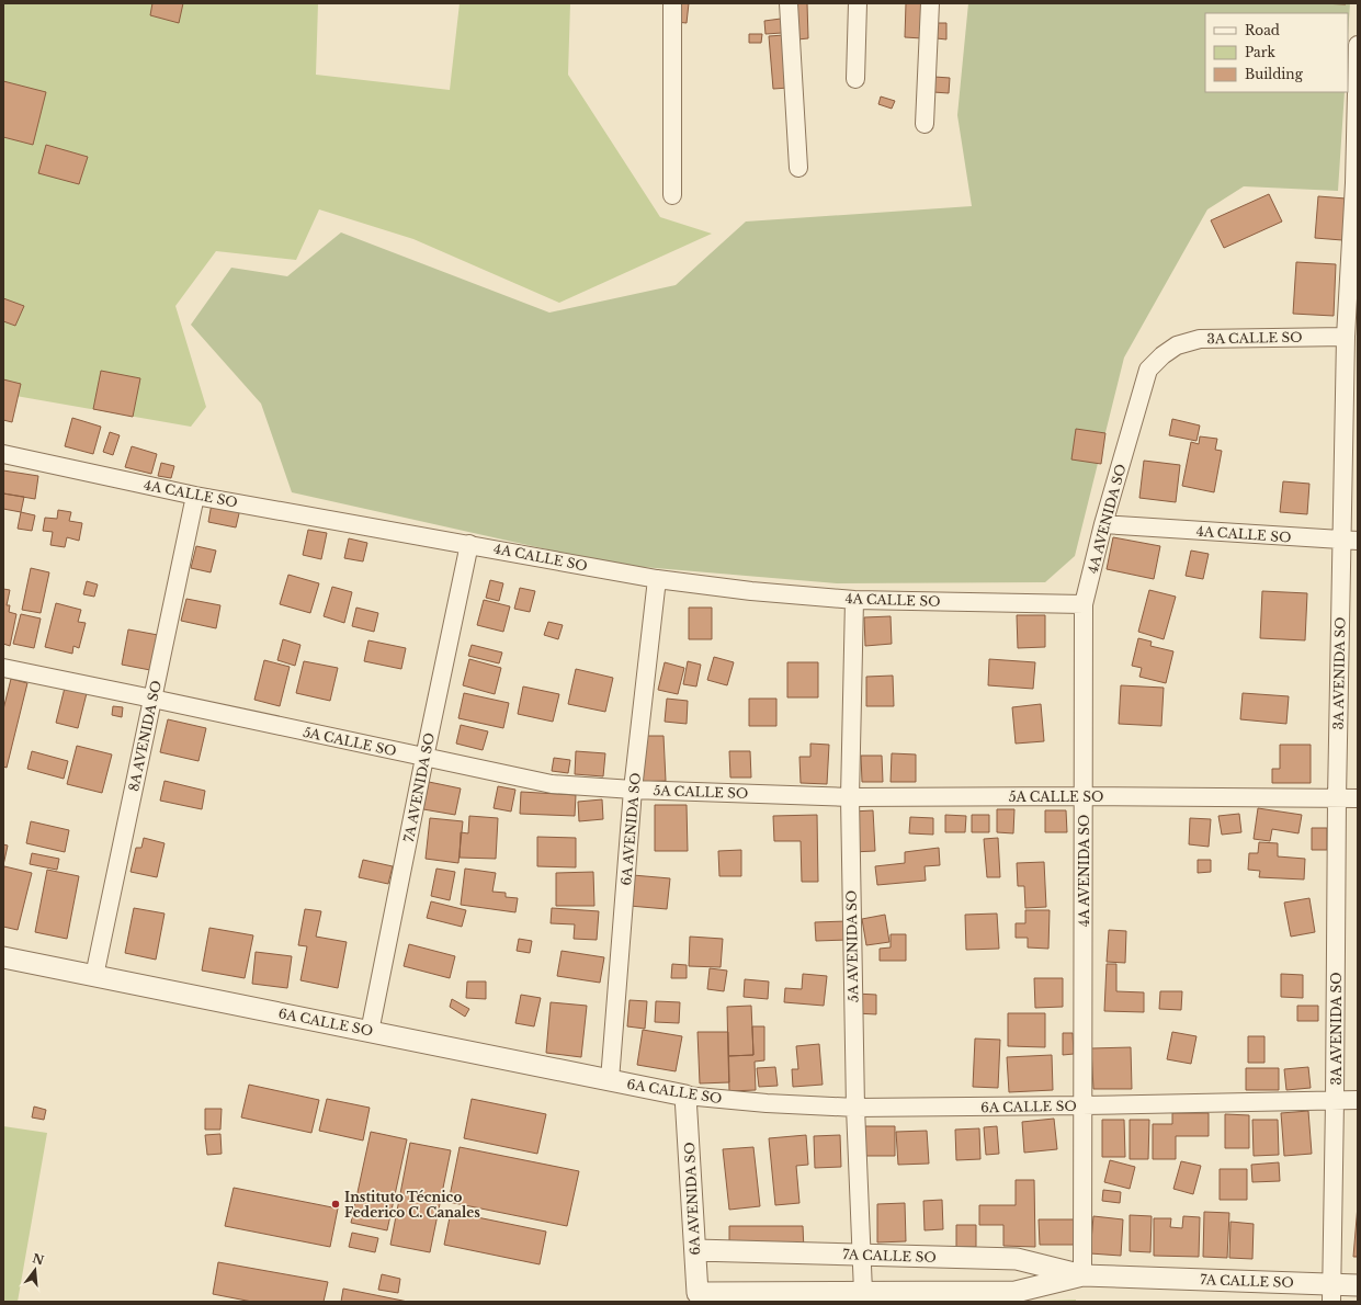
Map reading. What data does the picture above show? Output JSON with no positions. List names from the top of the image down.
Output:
{
  "streets": {
    "street": [
      "3A CALLE SO",
      "4A CALLE SO",
      "4A AVENIDA SO",
      "3A AVENIDA SO",
      "8A AVENIDA SO",
      "5A CALLE SO",
      "7A AVENIDA SO",
      "6A AVENIDA SO",
      "5A AVENIDA SO",
      "6A CALLE SO",
      "7A CALLE SO"
    ]
  },
  "crossings": [
    ["3A CALLE SO", "4A AVENIDA SO"],
    ["3A CALLE SO", "3A AVENIDA SO"],
    ["4A CALLE SO", "4A AVENIDA SO"],
    ["4A CALLE SO", "3A AVENIDA SO"],
    ["4A CALLE SO", "8A AVENIDA SO"],
    ["4A CALLE SO", "7A AVENIDA SO"],
    ["4A CALLE SO", "6A AVENIDA SO"],
    ["4A CALLE SO", "5A AVENIDA SO"],
    ["4A AVENIDA SO", "5A CALLE SO"],
    ["4A AVENIDA SO", "6A CALLE SO"],
    ["4A AVENIDA SO", "7A CALLE SO"],
    ["3A AVENIDA SO", "5A CALLE SO"],
    ["3A AVENIDA SO", "6A CALLE SO"],
    ["3A AVENIDA SO", "7A CALLE SO"],
    ["8A AVENIDA SO", "5A CALLE SO"],
    ["8A AVENIDA SO", "6A CALLE SO"],
    ["5A CALLE SO", "7A AVENIDA SO"],
    ["5A CALLE SO", "6A AVENIDA SO"],
    ["5A CALLE SO", "5A AVENIDA SO"],
    ["7A AVENIDA SO", "6A CALLE SO"],
    ["6A AVENIDA SO", "6A CALLE SO"],
    ["6A AVENIDA SO", "7A CALLE SO"],
    ["5A AVENIDA SO", "6A CALLE SO"],
    ["5A AVENIDA SO", "7A CALLE SO"]
  ],
  "places": ["Instituto Técnico Federico C. Canales"],
  "legend": ["Road", "Park", "Building"],
  "north": "top"
}
